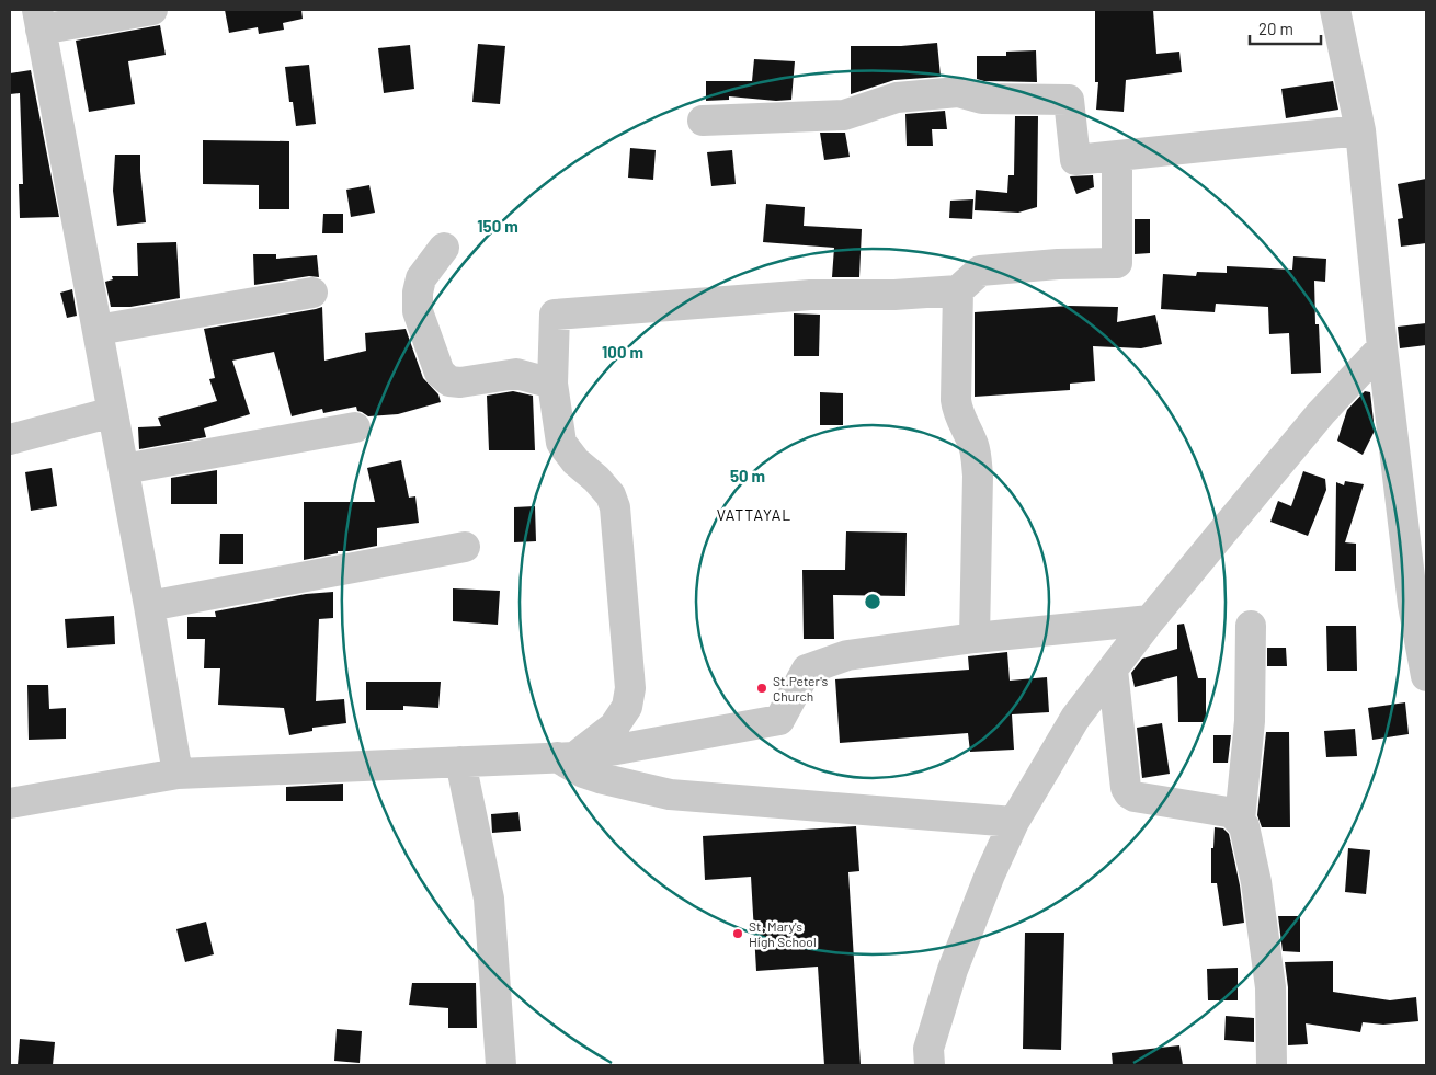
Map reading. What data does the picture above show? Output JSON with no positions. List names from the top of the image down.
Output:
{
  "districts": ["VATTAYAL"],
  "places": ["St.Peter's Church", "St. Mary's High School"],
  "scale_bar": "20 m",
  "rings": ["150 m", "100 m", "50 m"]
}
